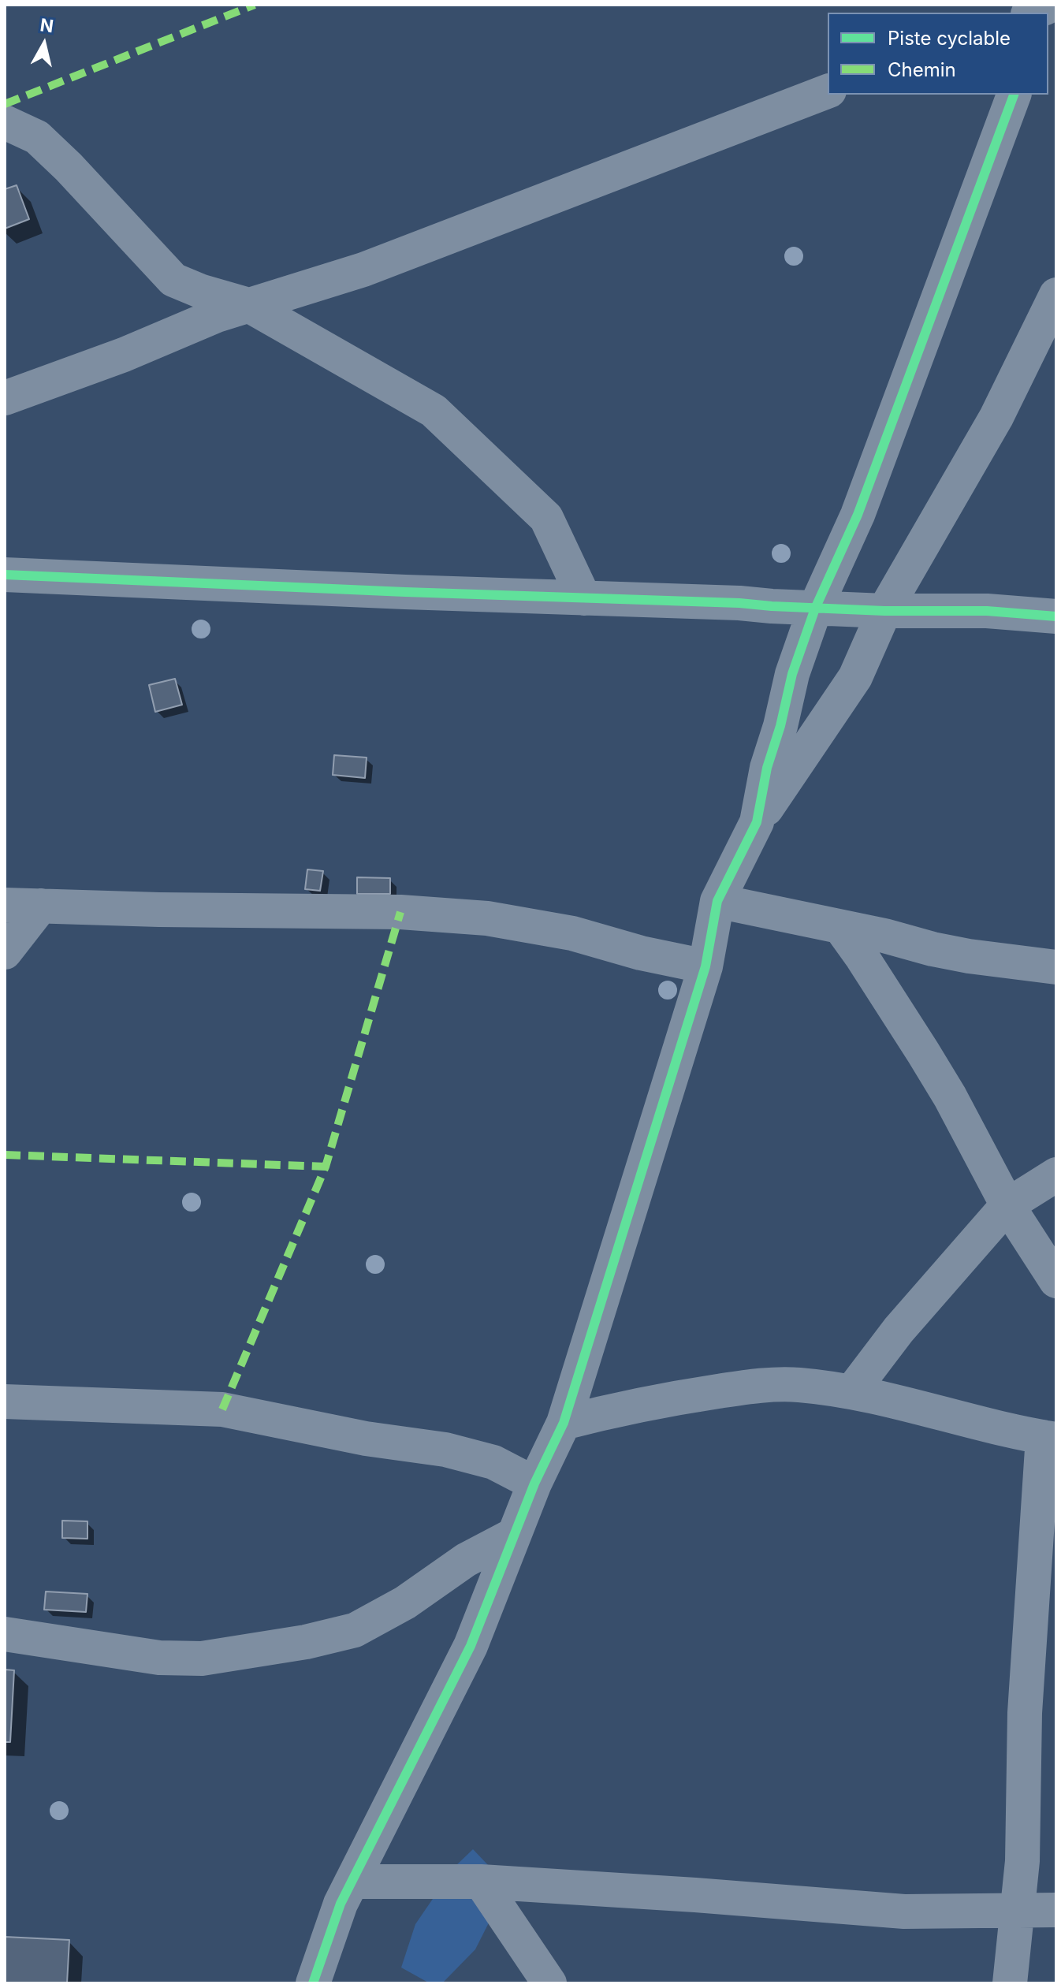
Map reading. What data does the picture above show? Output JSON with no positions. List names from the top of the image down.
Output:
{
  "legend": ["Piste cyclable", "Chemin"],
  "north": "top"
}
